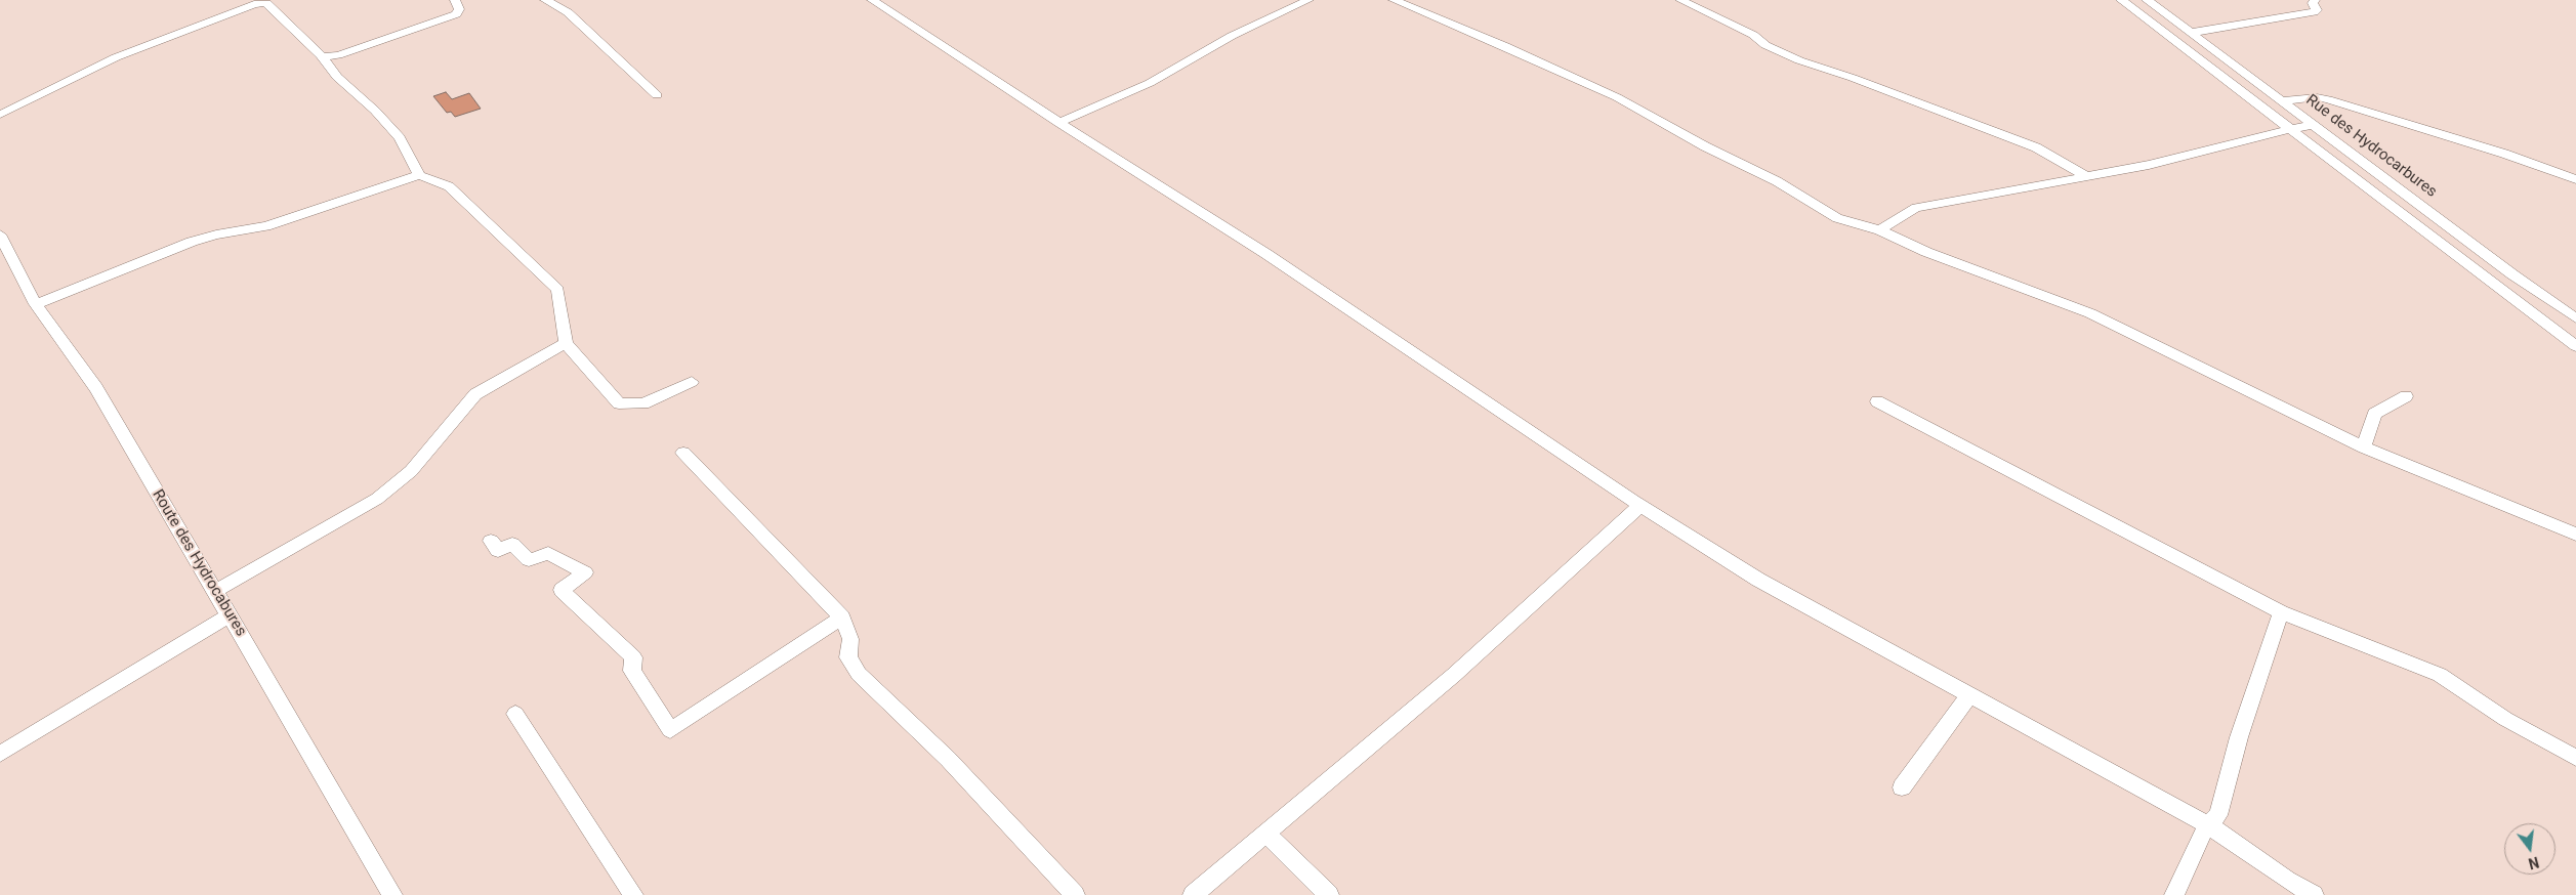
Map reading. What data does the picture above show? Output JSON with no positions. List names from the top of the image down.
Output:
{
  "streets": {
    "street": ["Rue des Hydrocarbures", "Route des Hydrocabures"]
  },
  "north": "bottom"
}
